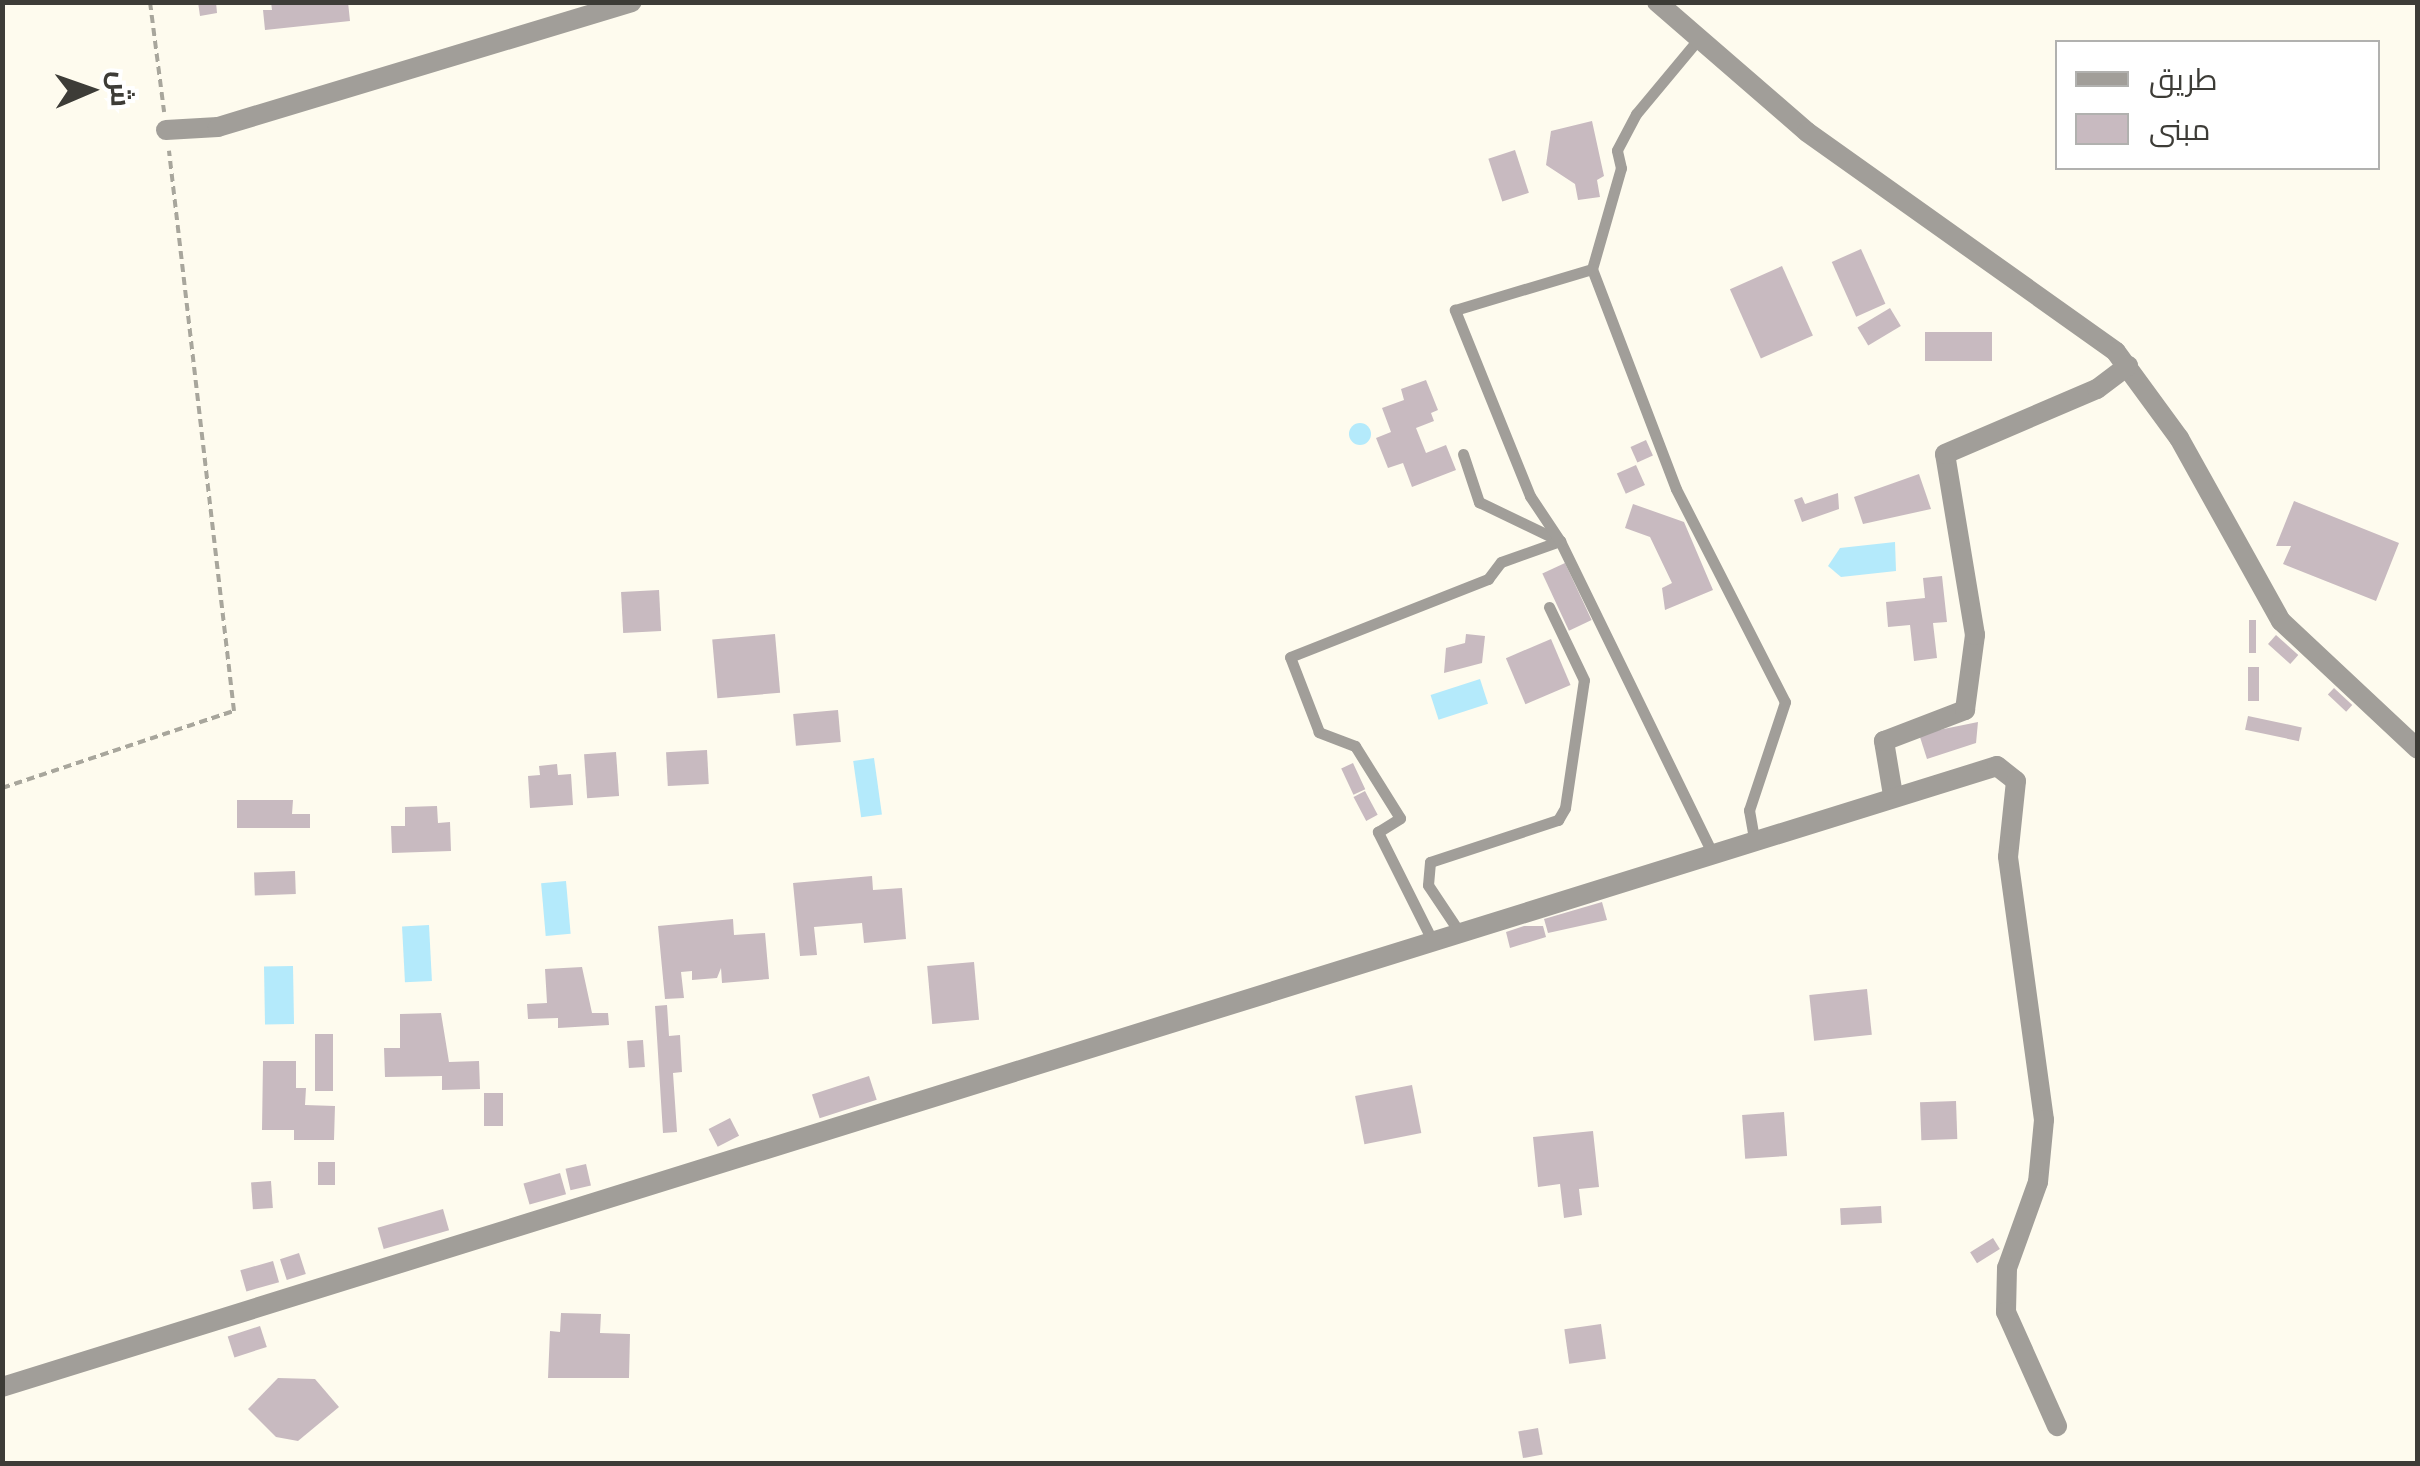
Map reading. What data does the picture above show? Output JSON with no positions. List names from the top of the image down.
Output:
{
  "legend": ["طريق", "مبنى"],
  "north": "right"
}
